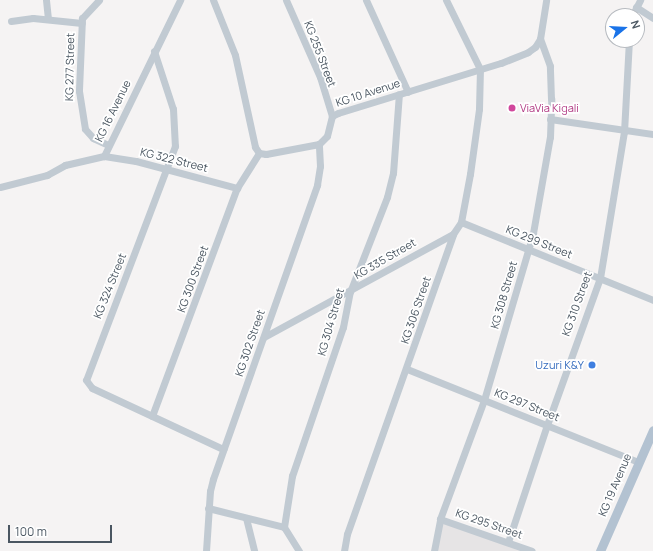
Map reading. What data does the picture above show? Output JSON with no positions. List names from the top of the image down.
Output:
{
  "streets": {
    "main road": ["KG 19 Avenue"],
    "street": [
      "KG 255 Street",
      "KG 277 Street",
      "KG 10 Avenue",
      "KG 16 Avenue",
      "KG 322 Street",
      "KG 299 Street",
      "KG 335 Street",
      "KG 300 Street",
      "KG 324 Street",
      "KG 308 Street",
      "KG 310 Street",
      "KG 306 Street",
      "KG 304 Street",
      "KG 302 Street",
      "KG 297 Street",
      "KG 295 Street"
    ]
  },
  "crossings": [
    ["KG 255 Street", "KG 10 Avenue"],
    ["KG 277 Street", "KG 16 Avenue"],
    ["KG 10 Avenue", "KG 308 Street"],
    ["KG 10 Avenue", "KG 306 Street"],
    ["KG 10 Avenue", "KG 304 Street"],
    ["KG 10 Avenue", "KG 302 Street"],
    ["KG 16 Avenue", "KG 322 Street"],
    ["KG 16 Avenue", "KG 324 Street"],
    ["KG 322 Street", "KG 300 Street"],
    ["KG 322 Street", "KG 324 Street"],
    ["KG 299 Street", "KG 308 Street"],
    ["KG 299 Street", "KG 310 Street"],
    ["KG 299 Street", "KG 306 Street"],
    ["KG 335 Street", "KG 306 Street"],
    ["KG 335 Street", "KG 304 Street"],
    ["KG 335 Street", "KG 302 Street"],
    ["KG 300 Street", "KG 324 Street"],
    ["KG 324 Street", "KG 302 Street"],
    ["KG 308 Street", "KG 297 Street"],
    ["KG 308 Street", "KG 295 Street"],
    ["KG 310 Street", "KG 297 Street"],
    ["KG 310 Street", "KG 295 Street"],
    ["KG 306 Street", "KG 297 Street"],
    ["KG 297 Street", "KG 19 Avenue"]
  ],
  "places": ["ViaVia Kigali", "Uzuri K&Y"],
  "scale_bar": "100 m",
  "north": "right"
}
